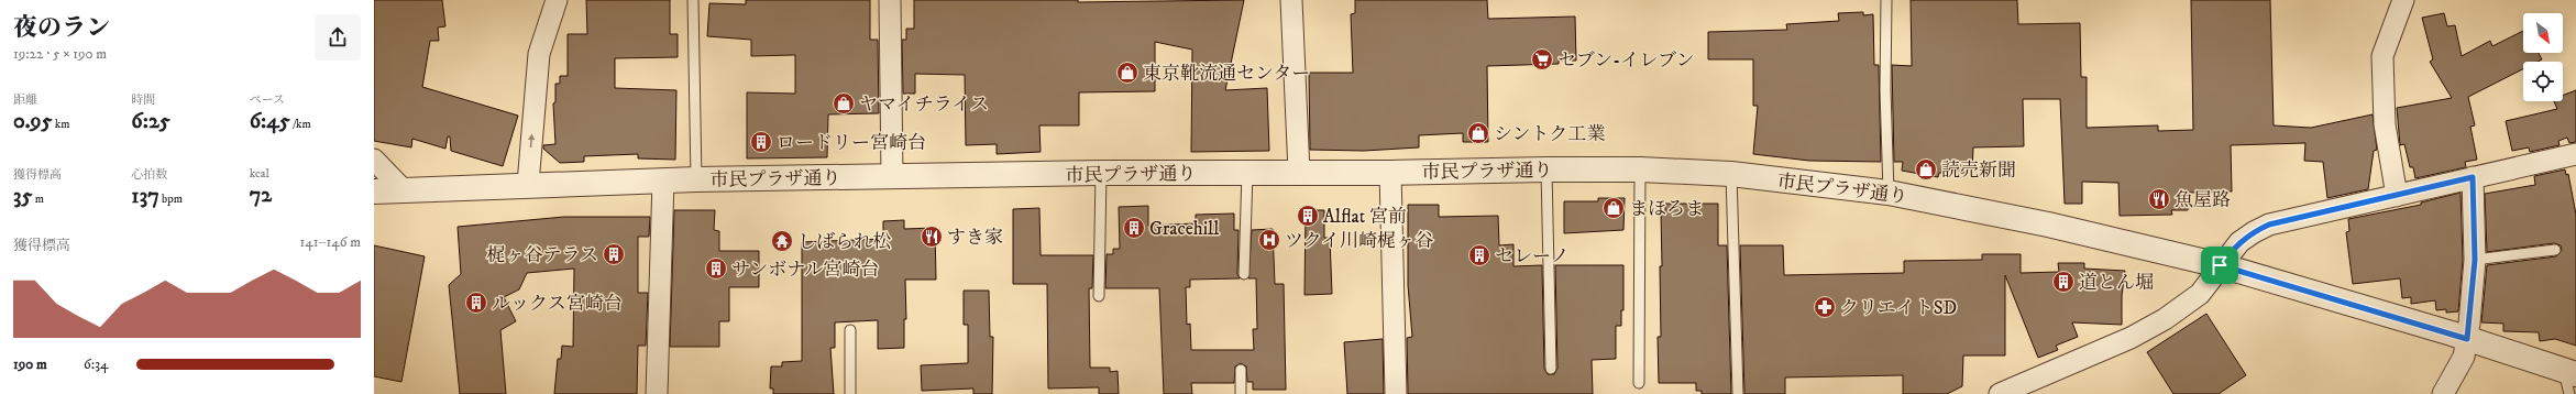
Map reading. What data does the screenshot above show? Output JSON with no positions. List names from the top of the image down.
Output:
{
  "streets": {
    "street": ["市民プラザ通り"]
  },
  "places": {
    "supermarket": ["セブン-イレブン"],
    "shop": [
      "東京靴流通センター",
      "ヤマイチライス",
      "シントク工業",
      "読売新聞",
      "まほろま"
    ],
    "building": [
      "ロードリー宮崎台",
      "Alflat 宮前",
      "Gracehill",
      "梶ヶ谷テラス",
      "セレーノ",
      "サンボナル宮崎台",
      "道とん堀",
      "ルックス宮崎台"
    ],
    "restaurant": ["魚屋路", "すき家"],
    "hospital": ["ツクイ川崎梶ヶ谷"],
    "temple": ["しばられ松"],
    "pharmacy": ["クリエイトSD"]
  },
  "north": "bottom right",
  "page": {
    "heading": ["夜のラン", "19:22 · 5 × 190 m"],
    "stats": [
      ["距離", "0.95 km"],
      ["時間", "6:25"],
      ["ペース", "6:45 /km"],
      ["獲得標高", "35 m"],
      ["心拍数", "137 bpm"],
      ["kcal", "72"]
    ],
    "chart": ["獲得標高", "141–146 m"],
    "list": [
      {
        "name": "190 m",
        "note": "6:34"
      }
    ]
  }
}
